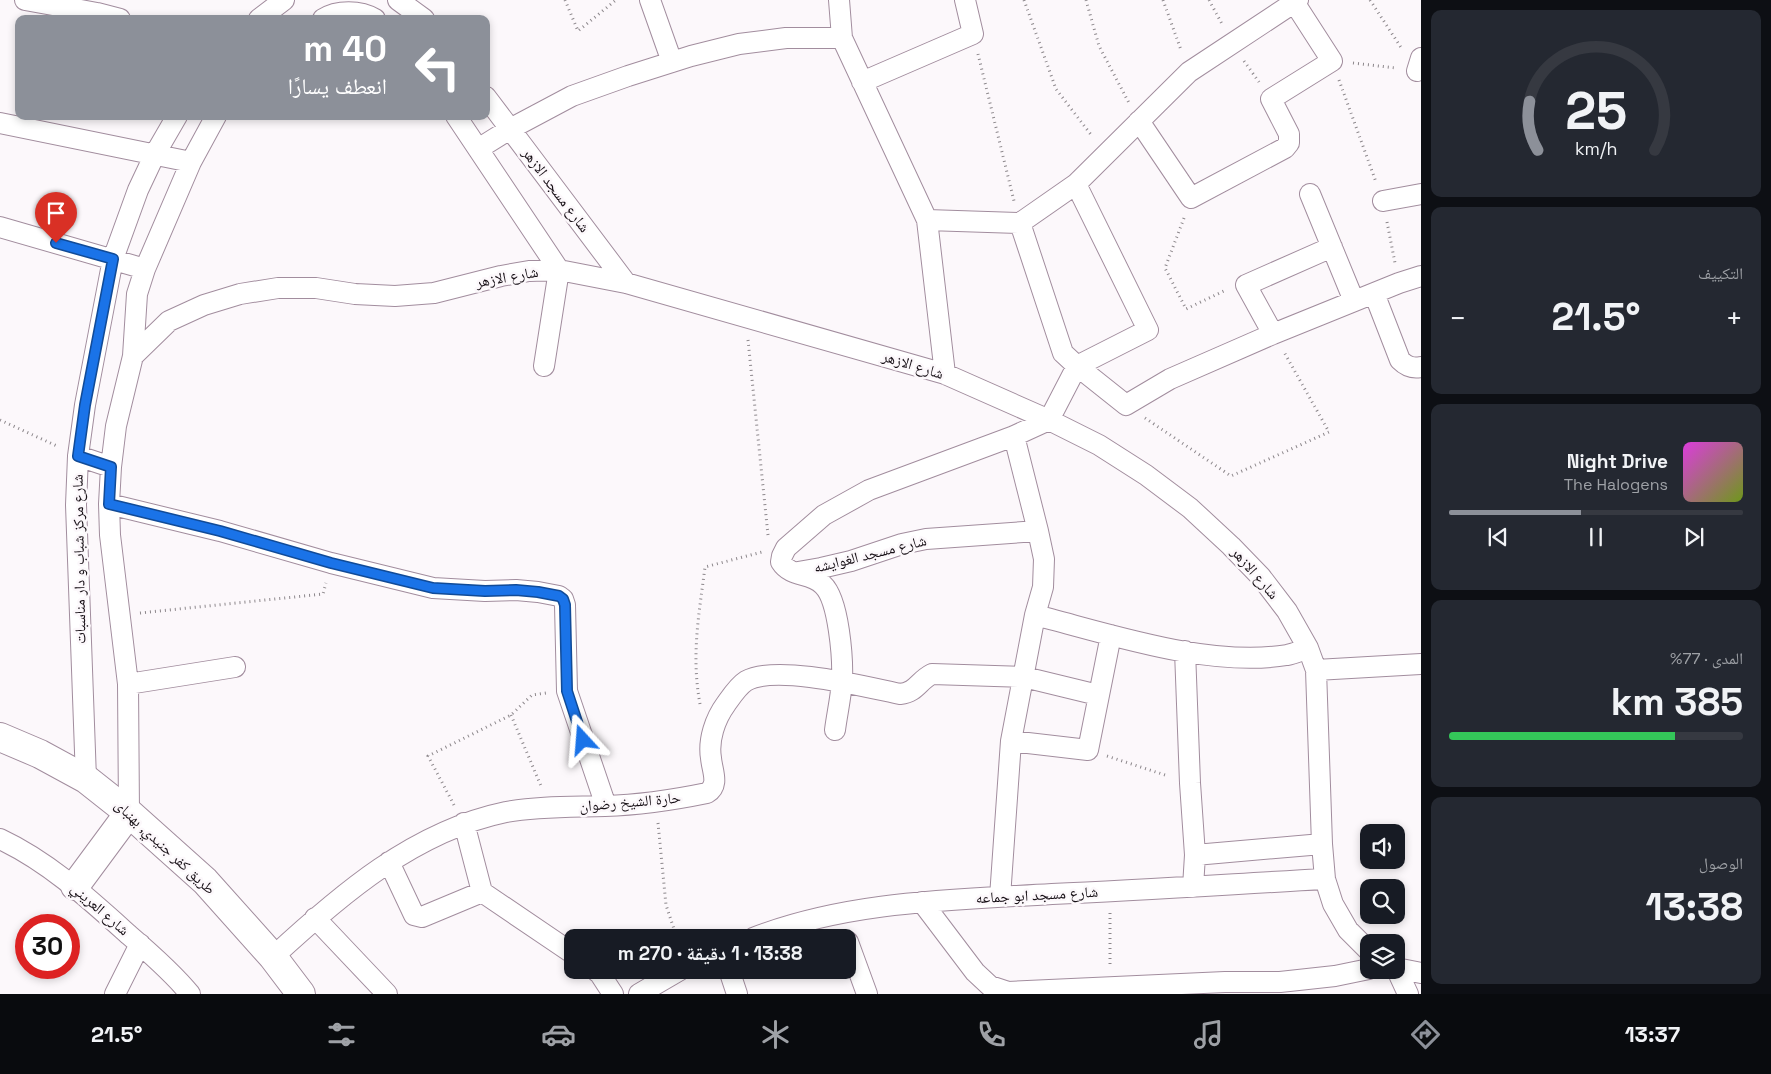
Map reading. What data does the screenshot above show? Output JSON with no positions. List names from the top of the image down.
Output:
{
  "streets": {
    "main road": ["طريق كفر جنيدي, بهنباى"],
    "street": [
      "شارع مسجد الازهر",
      "شارع الازهر",
      "شارع مسجد الغوايشه",
      "شارع مركز شباب و دار مناسبات",
      "حارة الشيخ رضوان",
      "شارع مسجد ابو جماعه",
      "شارع العريني"
    ]
  },
  "crossings": [
    ["شارع مسجد الازهر", "شارع الازهر"],
    ["شارع الازهر", "شارع مسجد ابو جماعه"],
    ["شارع مركز شباب و دار مناسبات", "طريق كفر جنيدي, بهنباى"],
    ["حارة الشيخ رضوان", "طريق كفر جنيدي, بهنباى"]
  ],
  "page": {
    "turn": ["40 m", "انعطف يسارًا"],
    "tile": [
      "التكييف",
      ["المدى · 77%", "385 km"],
      ["الوصول", "13:38"]
    ],
    "heat": ["−", "21.5°", "+"],
    "song": ["Night Drive", "The Halogens"],
    "limit": "30",
    "trip": "13:38 · 1 دقيقة · 270 m",
    "tabs": ["13:37", "21.5°"],
    "gauge": ["25", "km/h"]
  }
}
